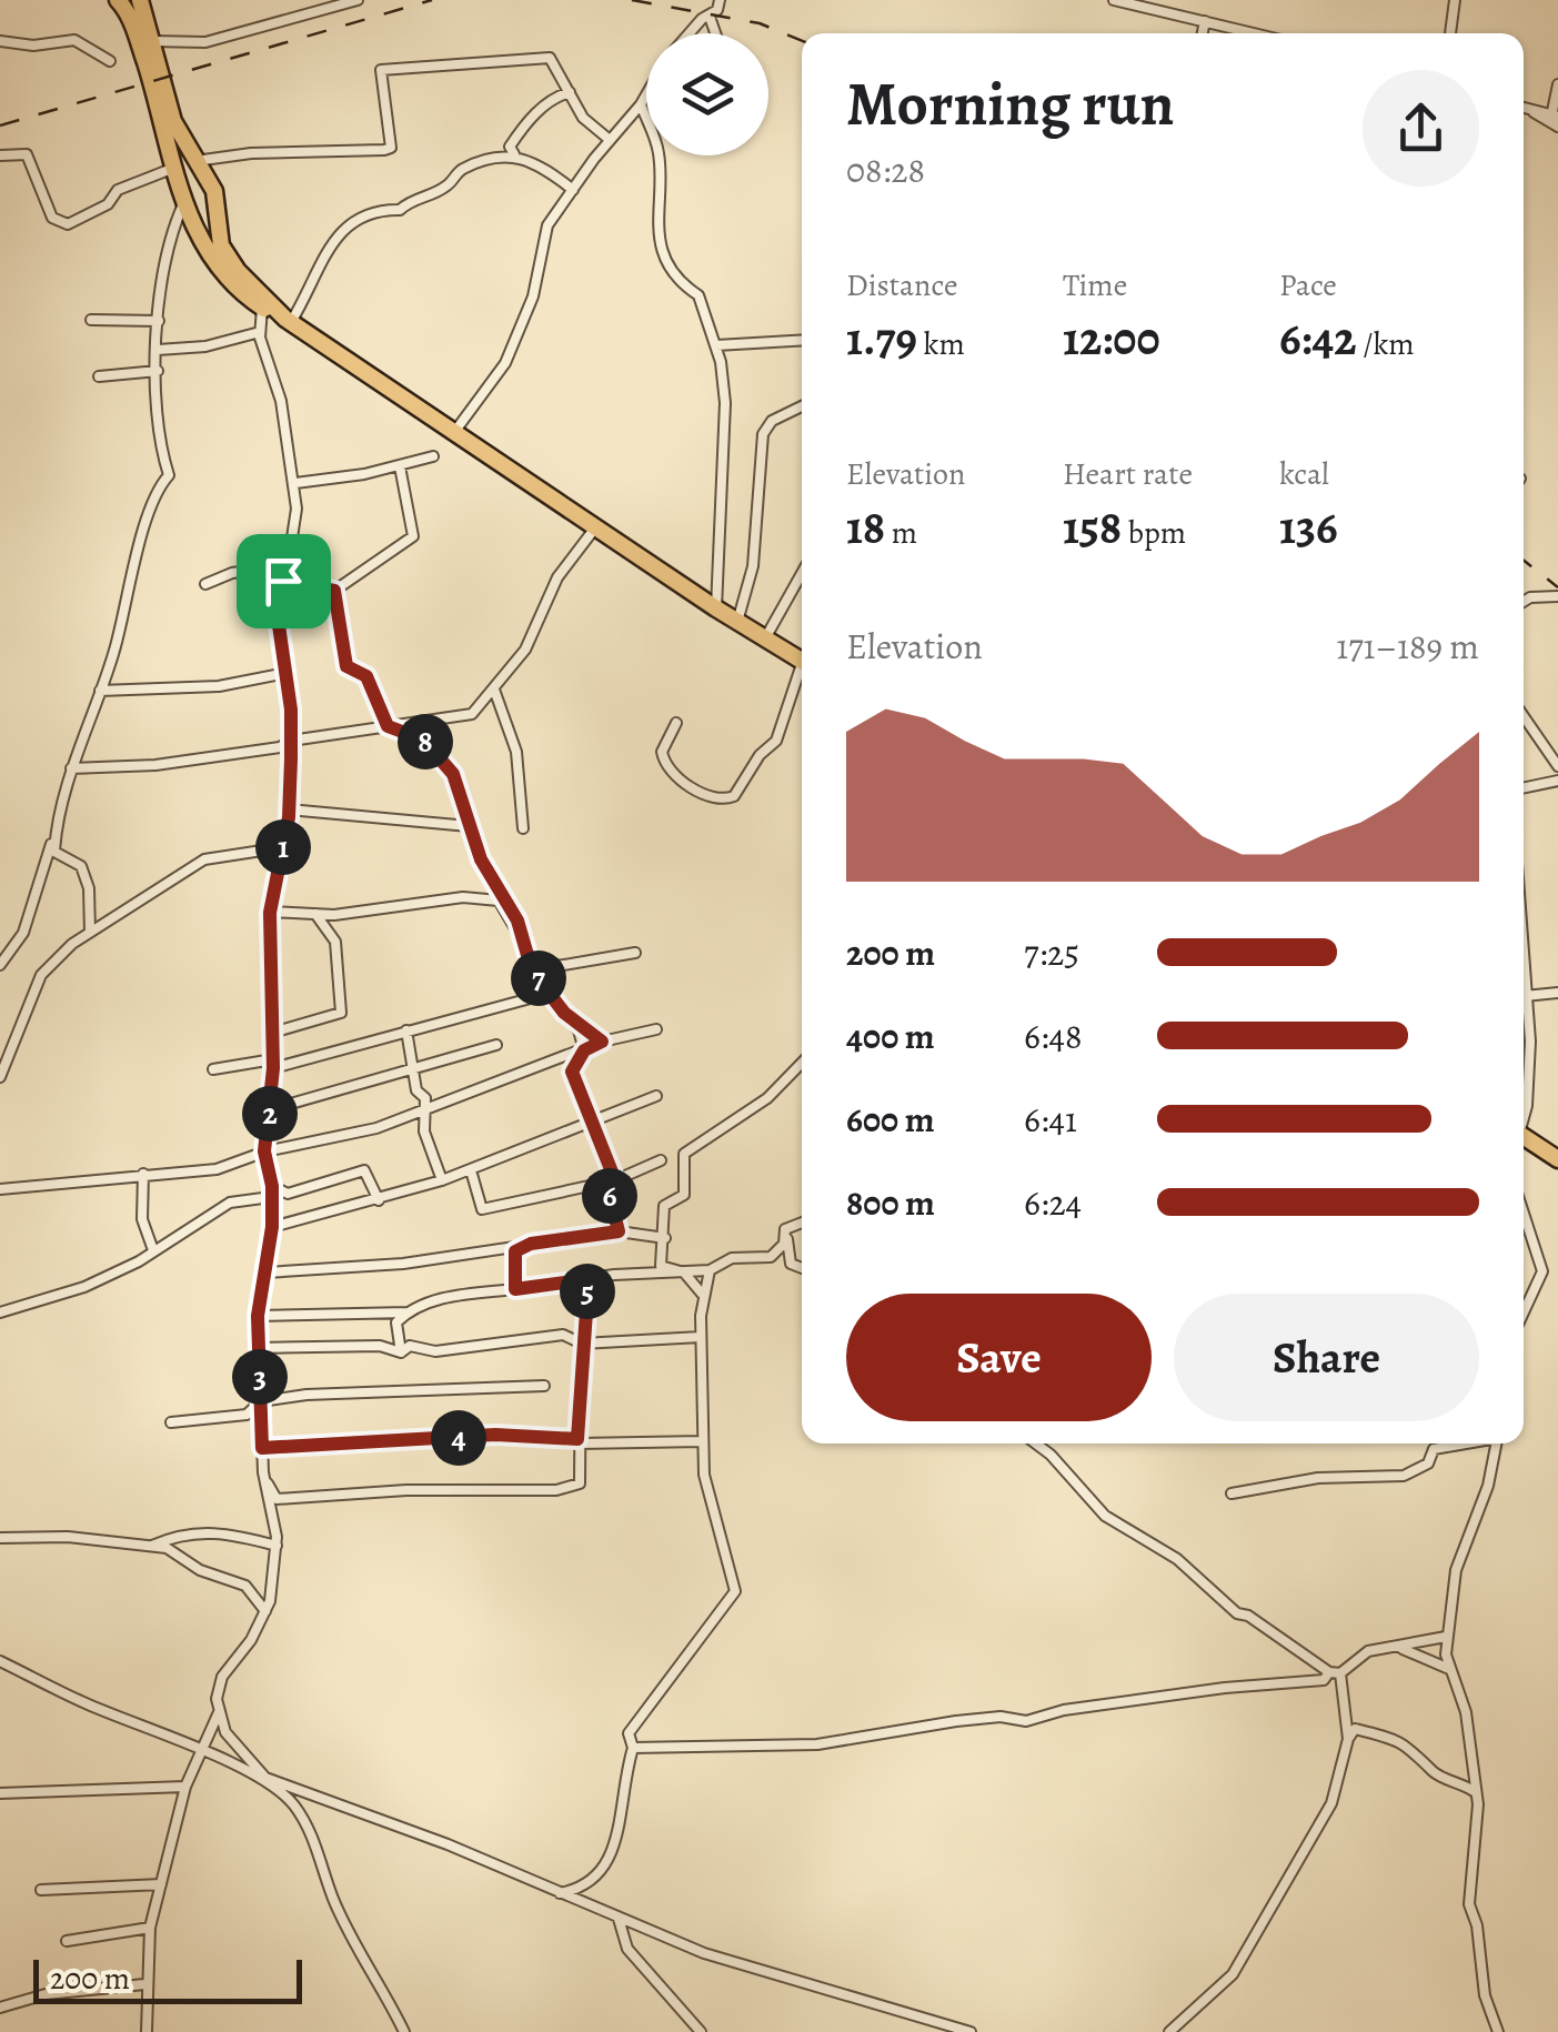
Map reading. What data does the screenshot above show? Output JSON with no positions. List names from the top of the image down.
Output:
{
  "scale_bar": "200 m",
  "page": {
    "heading": ["Morning run", "08:28"],
    "stats": [
      ["Distance", "1.79 km"],
      ["Time", "12:00"],
      ["Pace", "6:42 /km"],
      ["Elevation", "18 m"],
      ["Heart rate", "158 bpm"],
      ["kcal", "136"]
    ],
    "chart": ["Elevation", "171–189 m"],
    "pins": [
      "8",
      "1",
      "7",
      "2",
      "6",
      "5",
      "3",
      "4"
    ],
    "list": [
      {
        "name": "200 m",
        "note": "7:25"
      },
      {
        "name": "400 m",
        "note": "6:48"
      },
      {
        "name": "600 m",
        "note": "6:41"
      },
      {
        "name": "800 m",
        "note": "6:24"
      }
    ],
    "buttons": ["Save", "Share"],
    "scale": "200 m"
  }
}
